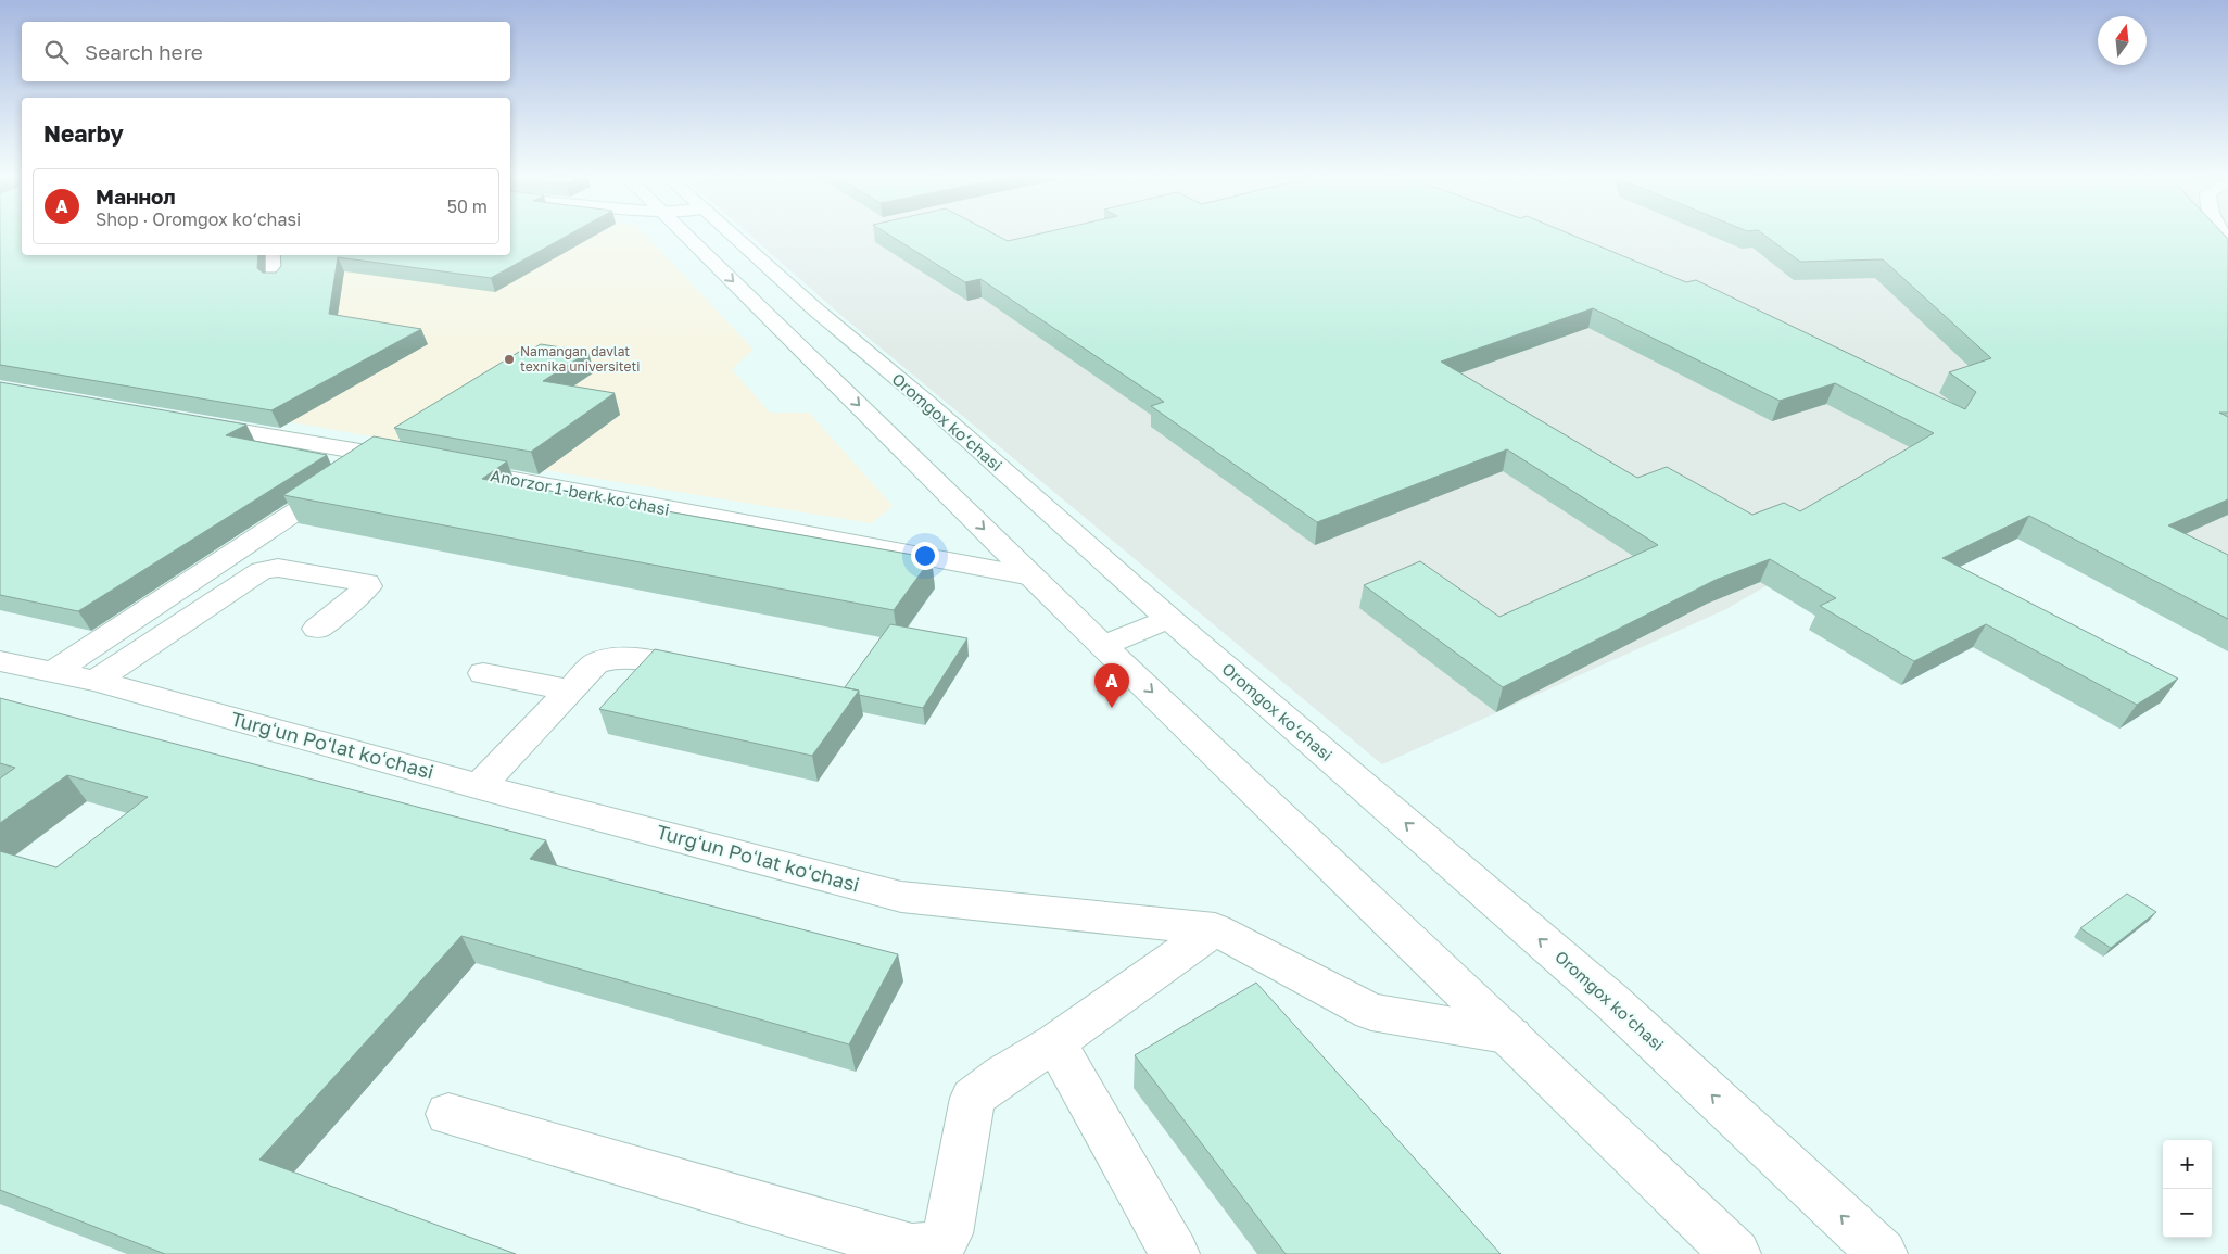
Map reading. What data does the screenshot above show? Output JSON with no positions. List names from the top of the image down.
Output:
{
  "streets": {
    "street": ["Oromgox ko‘chasi", "Anorzor 1-berk koʻchasi", "Turgʻun Poʻlat koʻchasi"]
  },
  "places": ["Namangan davlat texnika universiteti"],
  "north": "top",
  "page": {
    "search": "Search here",
    "heading": "Nearby",
    "list": [
      {
        "mark": "A",
        "name": "Маннол",
        "note": "Shop · Oromgox ko‘chasi",
        "value": "50 m"
      }
    ],
    "pins": "A",
    "map_buttons": ["+", "−"]
  }
}
